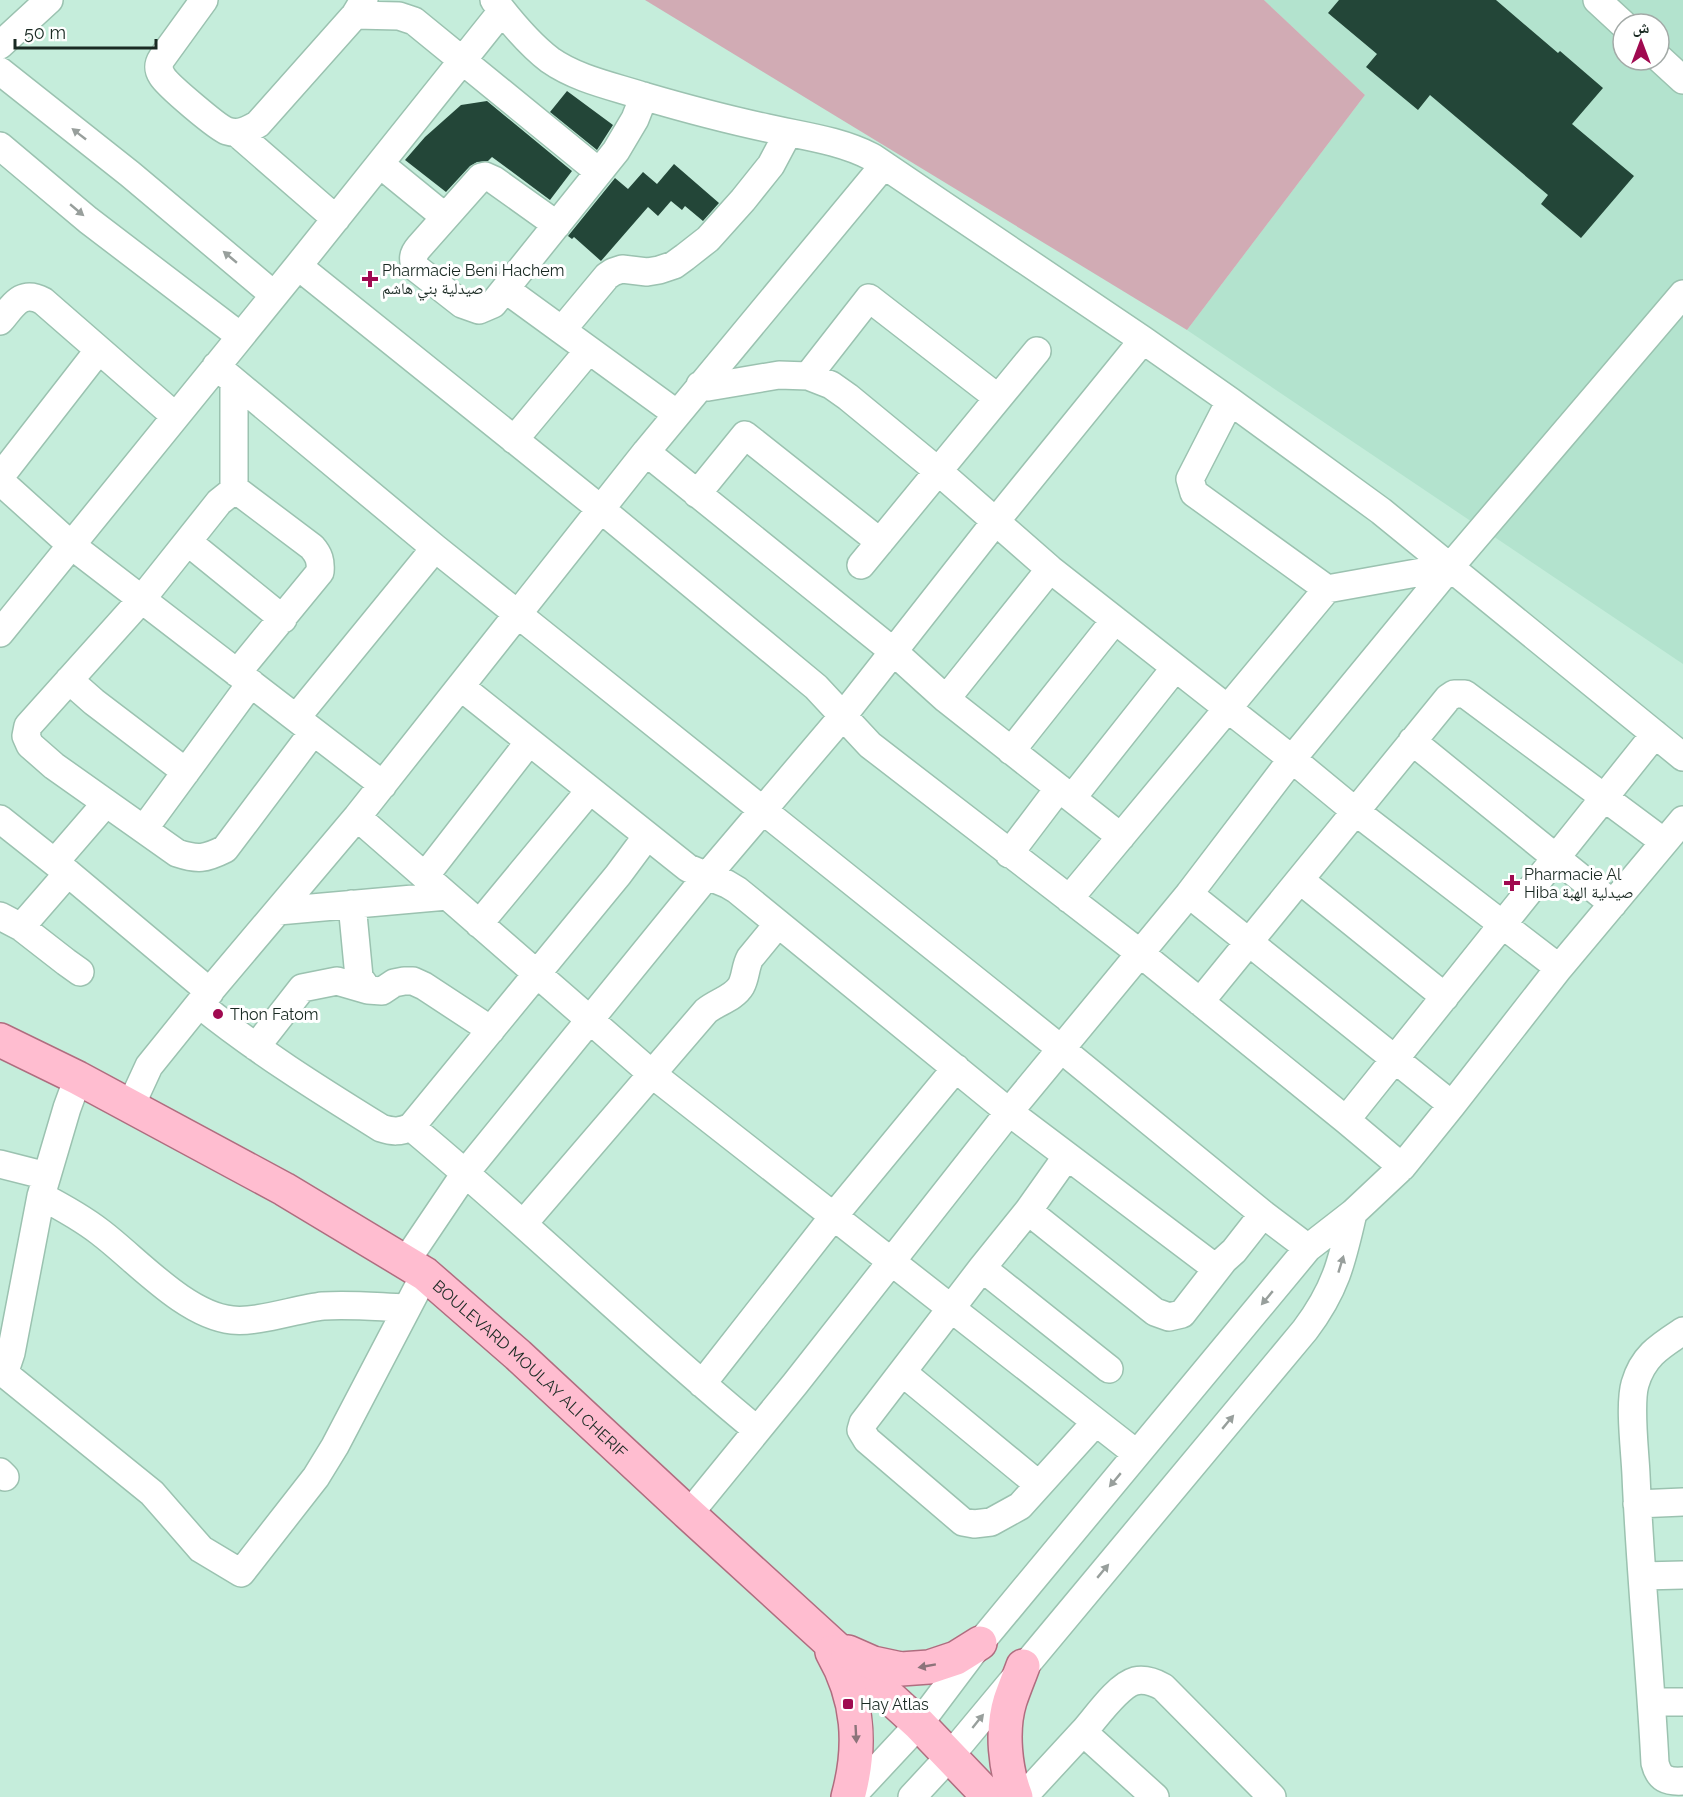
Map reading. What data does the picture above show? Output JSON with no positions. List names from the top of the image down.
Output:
{
  "streets": {
    "main road": ["BOULEVARD MOULAY ALI CHERIF"]
  },
  "places": {
    "health": ["Pharmacie Beni Hachem صيدلية بني هاشم", "Pharmacie Al Hiba صيدلية الهبة"],
    "other": ["Thon Fatom"],
    "transit": ["Hay Atlas"]
  },
  "scale_bar": "50 m",
  "north": "top"
}
